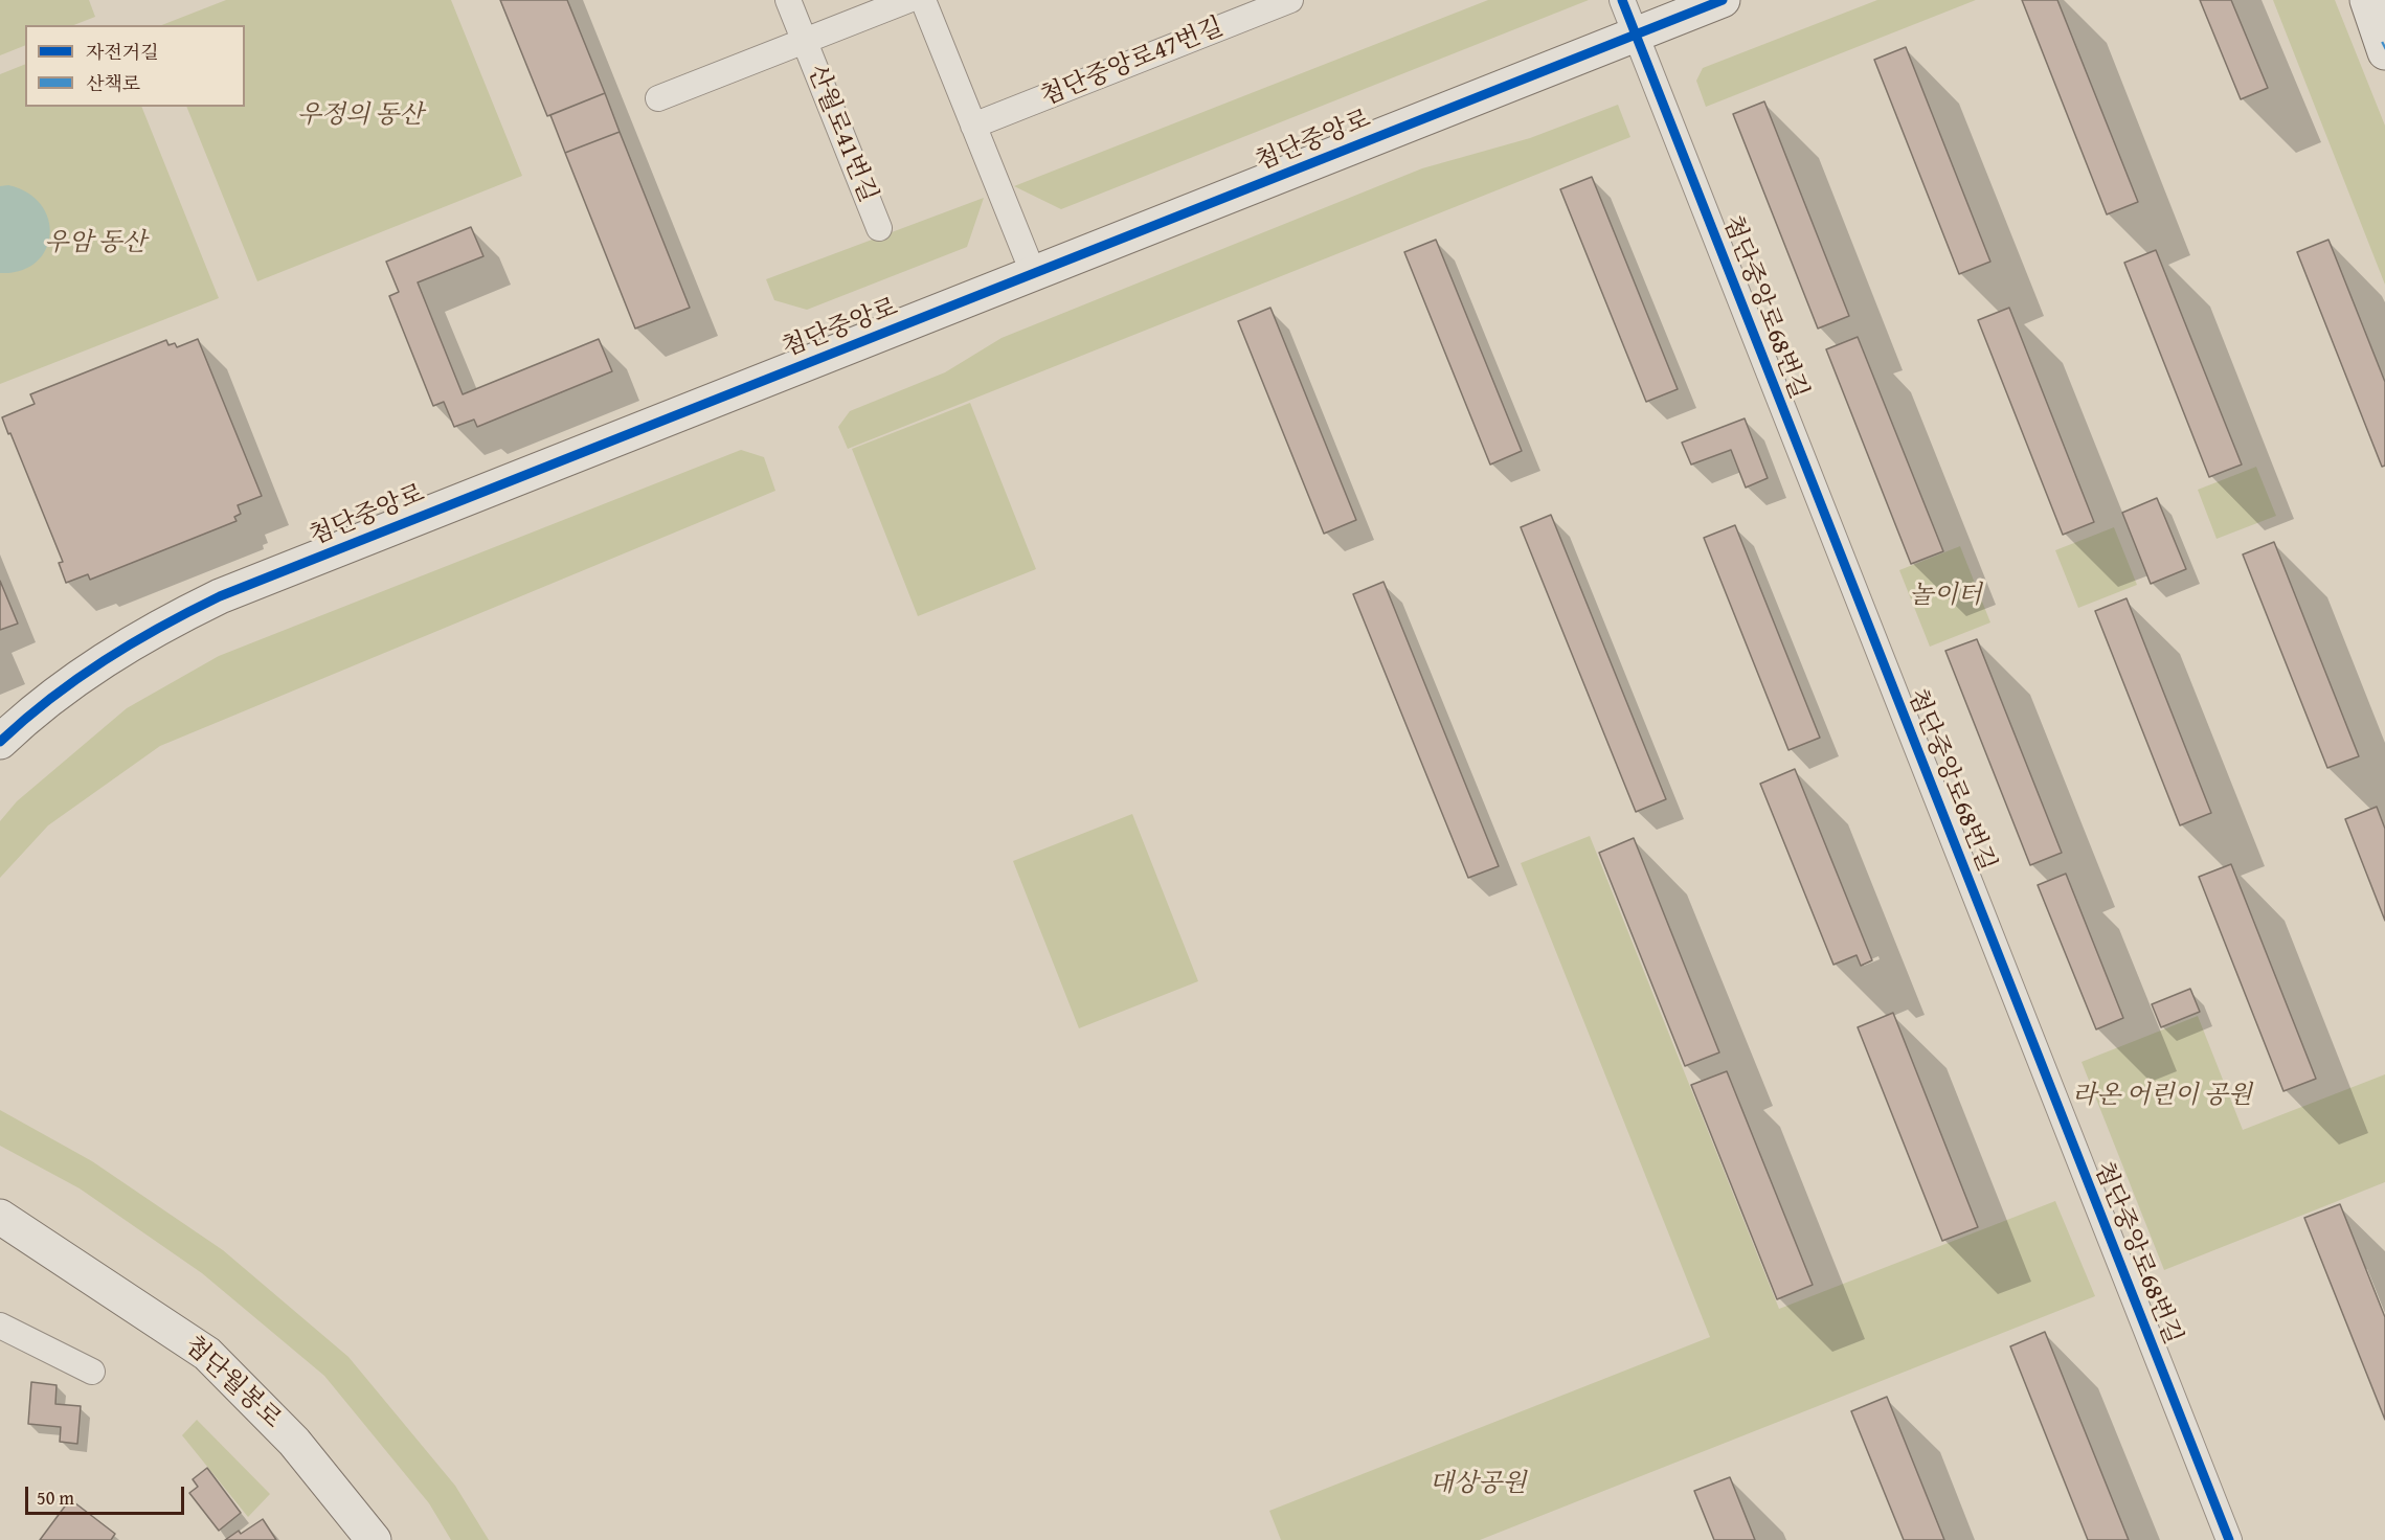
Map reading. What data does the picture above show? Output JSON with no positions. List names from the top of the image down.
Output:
{
  "streets": {
    "street": [
      "첨단중앙로47번길",
      "산월로41번길",
      "첨단중앙로",
      "첨단중앙로68번길",
      "첨단월봉로"
    ]
  },
  "crossings": [
    ["첨단중앙로", "첨단중앙로68번길"]
  ],
  "parks": [
    "우정의 동산",
    "우암 동산",
    "놀이터",
    "라온 어린이 공원",
    "대상공원"
  ],
  "legend": ["자전거길", "산책로"],
  "scale_bar": "50 m"
}
